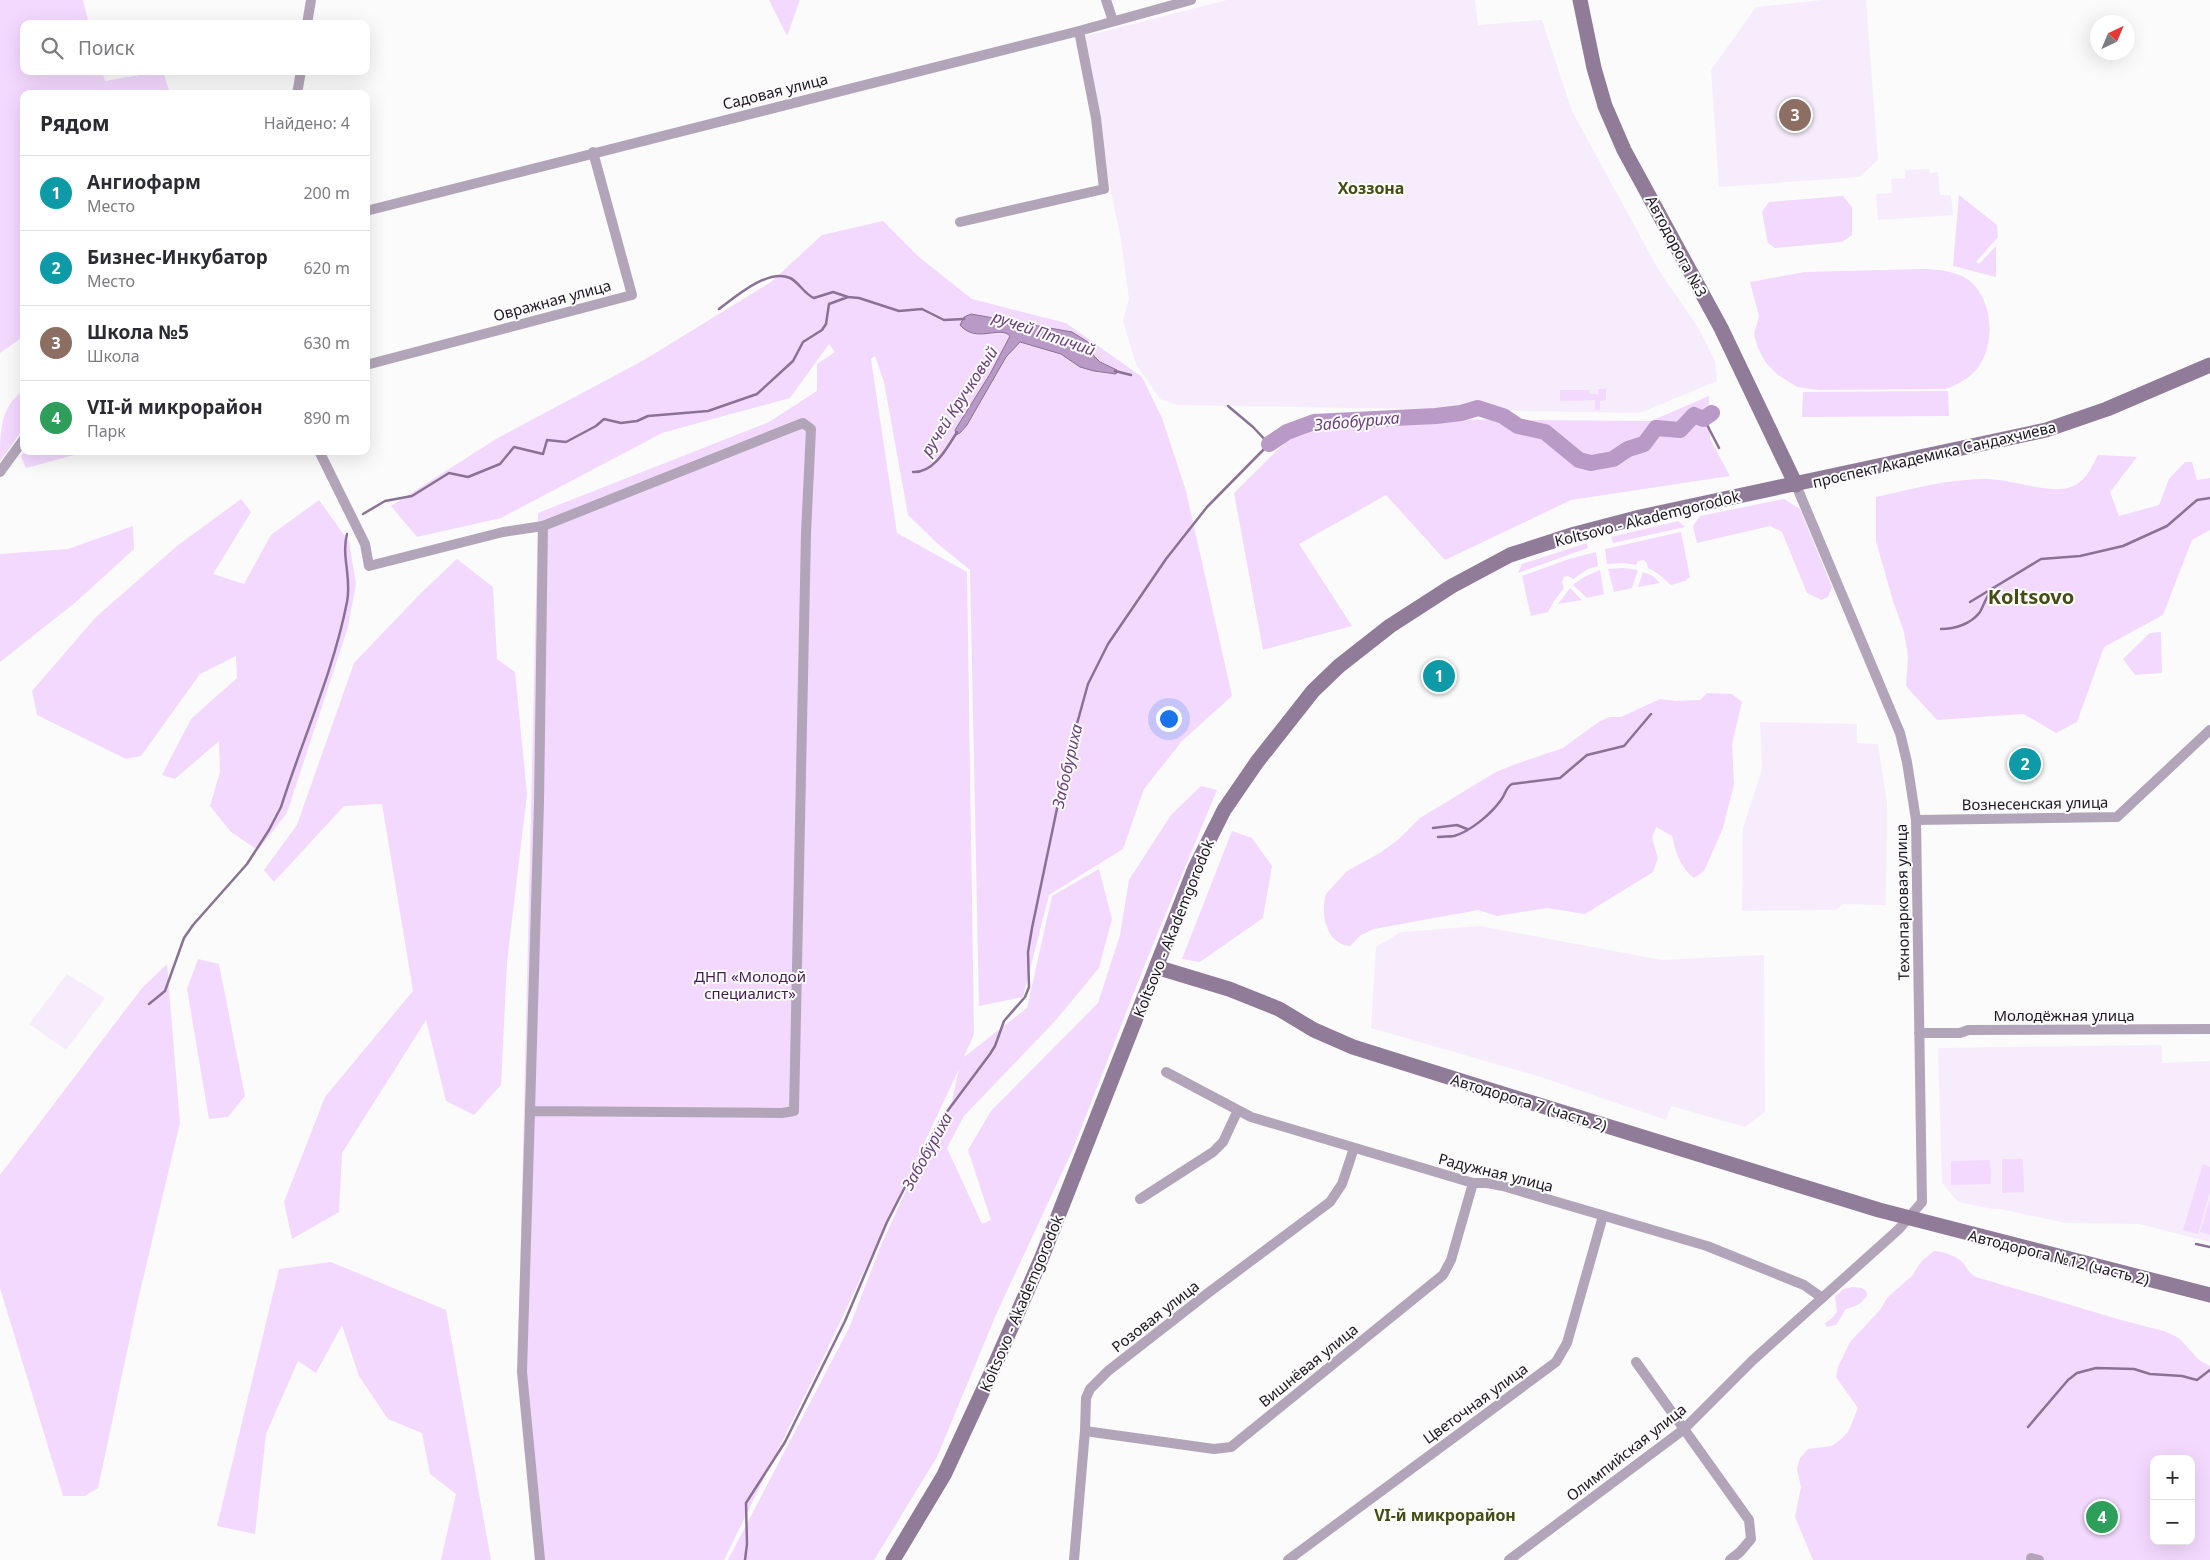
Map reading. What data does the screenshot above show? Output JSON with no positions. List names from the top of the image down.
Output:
{
  "streets": {
    "main road": [
      "Автодорога №3",
      "проспект Академика Сандахчиева",
      "Koltsovo - Akademgorodok",
      "Автодорога 7 (часть 2)",
      "Автодорога №12 (часть 2)"
    ],
    "street": [
      "Садовая улица",
      "Овражная улица",
      "Вознесенская улица",
      "Технопарковая улица",
      "Молодёжная улица",
      "Радужная улица",
      "Розовая улица",
      "Вишнёвая улица",
      "Цветочная улица",
      "Олимпийская улица"
    ]
  },
  "crossings": [
    ["Садовая улица", "Овражная улица"],
    ["Автодорога №3", "проспект Академика Сандахчиева"],
    ["Автодорога №3", "Koltsovo - Akademgorodok"],
    ["Автодорога №3", "Технопарковая улица"],
    ["проспект Академика Сандахчиева", "Koltsovo - Akademgorodok"],
    ["проспект Академика Сандахчиева", "Технопарковая улица"],
    ["Koltsovo - Akademgorodok", "Технопарковая улица"],
    ["Koltsovo - Akademgorodok", "Автодорога 7 (часть 2)"],
    ["Вознесенская улица", "Технопарковая улица"],
    ["Технопарковая улица", "Молодёжная улица"],
    ["Технопарковая улица", "Автодорога 7 (часть 2)"],
    ["Технопарковая улица", "Радужная улица"],
    ["Технопарковая улица", "Автодорога №12 (часть 2)"],
    ["Технопарковая улица", "Олимпийская улица"],
    ["Автодорога 7 (часть 2)", "Автодорога №12 (часть 2)"],
    ["Радужная улица", "Розовая улица"],
    ["Радужная улица", "Вишнёвая улица"],
    ["Радужная улица", "Цветочная улица"],
    ["Радужная улица", "Олимпийская улица"],
    ["Розовая улица", "Вишнёвая улица"]
  ],
  "districts": ["Хоззона", "Koltsovo", "VI-й микрорайон"],
  "water": ["ручей Птичий", "ручей Кручковый", "Забобуриха"],
  "parks": ["ДНП «Молодой специалист»"],
  "north": "top right",
  "page": {
    "search": "Поиск",
    "heading": ["Рядом", "Найдено: 4"],
    "pins": [
      "3",
      "1",
      "2",
      "4"
    ],
    "list": [
      {
        "mark": "1",
        "name": "Ангиофарм",
        "note": "Место",
        "value": "200 m"
      },
      {
        "mark": "2",
        "name": "Бизнес-Инкубатор",
        "note": "Место",
        "value": "620 m"
      },
      {
        "mark": "3",
        "name": "Школа №5",
        "note": "Школа",
        "value": "630 m"
      },
      {
        "mark": "4",
        "name": "VII-й микрорайон",
        "note": "Парк",
        "value": "890 m"
      }
    ],
    "map_buttons": ["+", "−"]
  }
}
